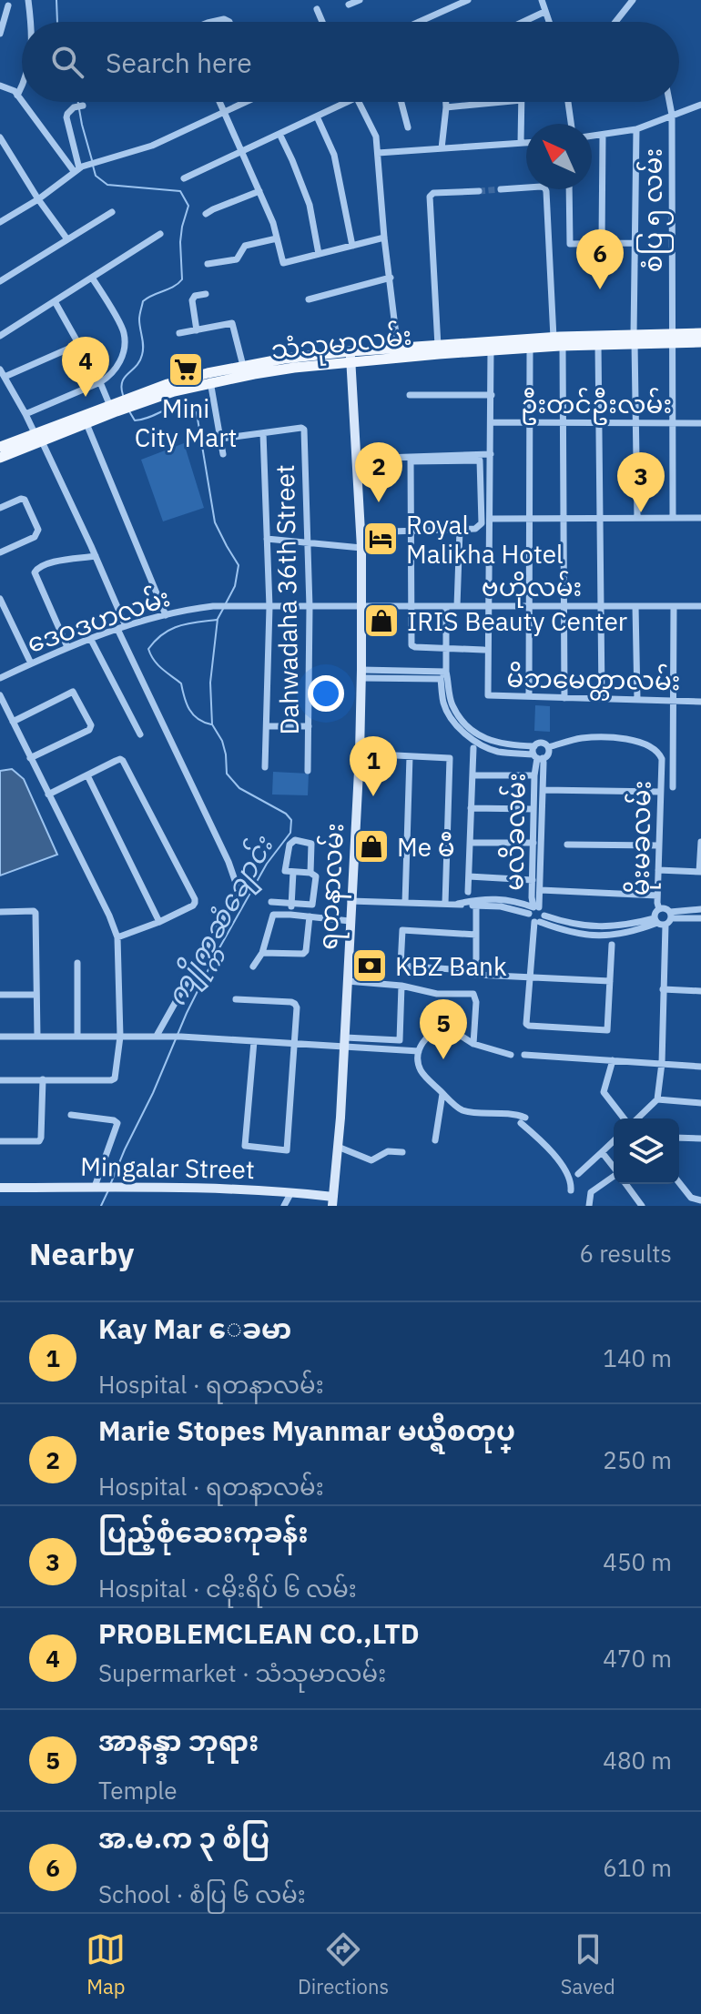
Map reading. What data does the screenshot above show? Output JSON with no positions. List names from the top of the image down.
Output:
{
  "streets": {
    "main road": ["သံသုမာလမ်း", "ရတနာလမ်း", "Mingalar Street"],
    "street": [
      "စံပြ ၅ လမ်း",
      "ဦးတင်ဦးလမ်း",
      "ဗဟိုလမ်း",
      "Dahwadaha 36th Street",
      "ဒေဝဒဟလမ်း",
      "မိဘမေတ္တာလမ်း",
      "မလိခလမ်း",
      "မိုးမခလမ်း"
    ]
  },
  "crossings": [
    ["စံပြ ၅ လမ်း", "သံသုမာလမ်း"],
    ["စံပြ ၅ လမ်း", "ဦးတင်ဦးလမ်း"],
    ["သံသုမာလမ်း", "ရတနာလမ်း"],
    ["ဗဟိုလမ်း", "Dahwadaha 36th Street"],
    ["ဗဟိုလမ်း", "ဒေဝဒဟလမ်း"],
    ["ဗဟိုလမ်း", "မိဘမေတ္တာလမ်း"],
    ["ဗဟိုလမ်း", "မလိခလမ်း"],
    ["ဗဟိုလမ်း", "ရတနာလမ်း"],
    ["မလိခလမ်း", "မိုးမခလမ်း"],
    ["ရတနာလမ်း", "Mingalar Street"]
  ],
  "water": ["ကျိုက္ကဆံချောင်း"],
  "places": {
    "supermarket": ["Mini City Mart"],
    "hotel": ["Royal Malikha Hotel"],
    "shop": ["IRIS Beauty Center", "Me မီ"],
    "bank": ["KBZ Bank"]
  },
  "north": "top left",
  "page": {
    "search": "Search here",
    "pins": [
      "6",
      "4",
      "2",
      "3",
      "1",
      "5"
    ],
    "heading": ["Nearby", "6 results"],
    "list": [
      {
        "mark": "1",
        "name": "Kay Mar ေခမာ",
        "note": "Hospital · ရတနာလမ်း",
        "value": "140 m"
      },
      {
        "mark": "2",
        "name": "Marie Stopes Myanmar မယ္ရီစတုပ္",
        "note": "Hospital · ရတနာလမ်း",
        "value": "250 m"
      },
      {
        "mark": "3",
        "name": "ပြည့်စုံဆေးကုခန်း",
        "note": "Hospital · ငမိုးရိပ် ၆ လမ်း",
        "value": "450 m"
      },
      {
        "mark": "4",
        "name": "PROBLEMCLEAN CO.,LTD",
        "note": "Supermarket · သံသုမာလမ်း",
        "value": "470 m"
      },
      {
        "mark": "5",
        "name": "အာနန္ဒာ ဘုရား",
        "note": "Temple",
        "value": "480 m"
      },
      {
        "mark": "6",
        "name": "အ.မ.က ၃ စံပြ",
        "note": "School · စံပြ ၆ လမ်း",
        "value": "610 m"
      }
    ],
    "nav": ["Map", "Directions", "Saved"]
  }
}
